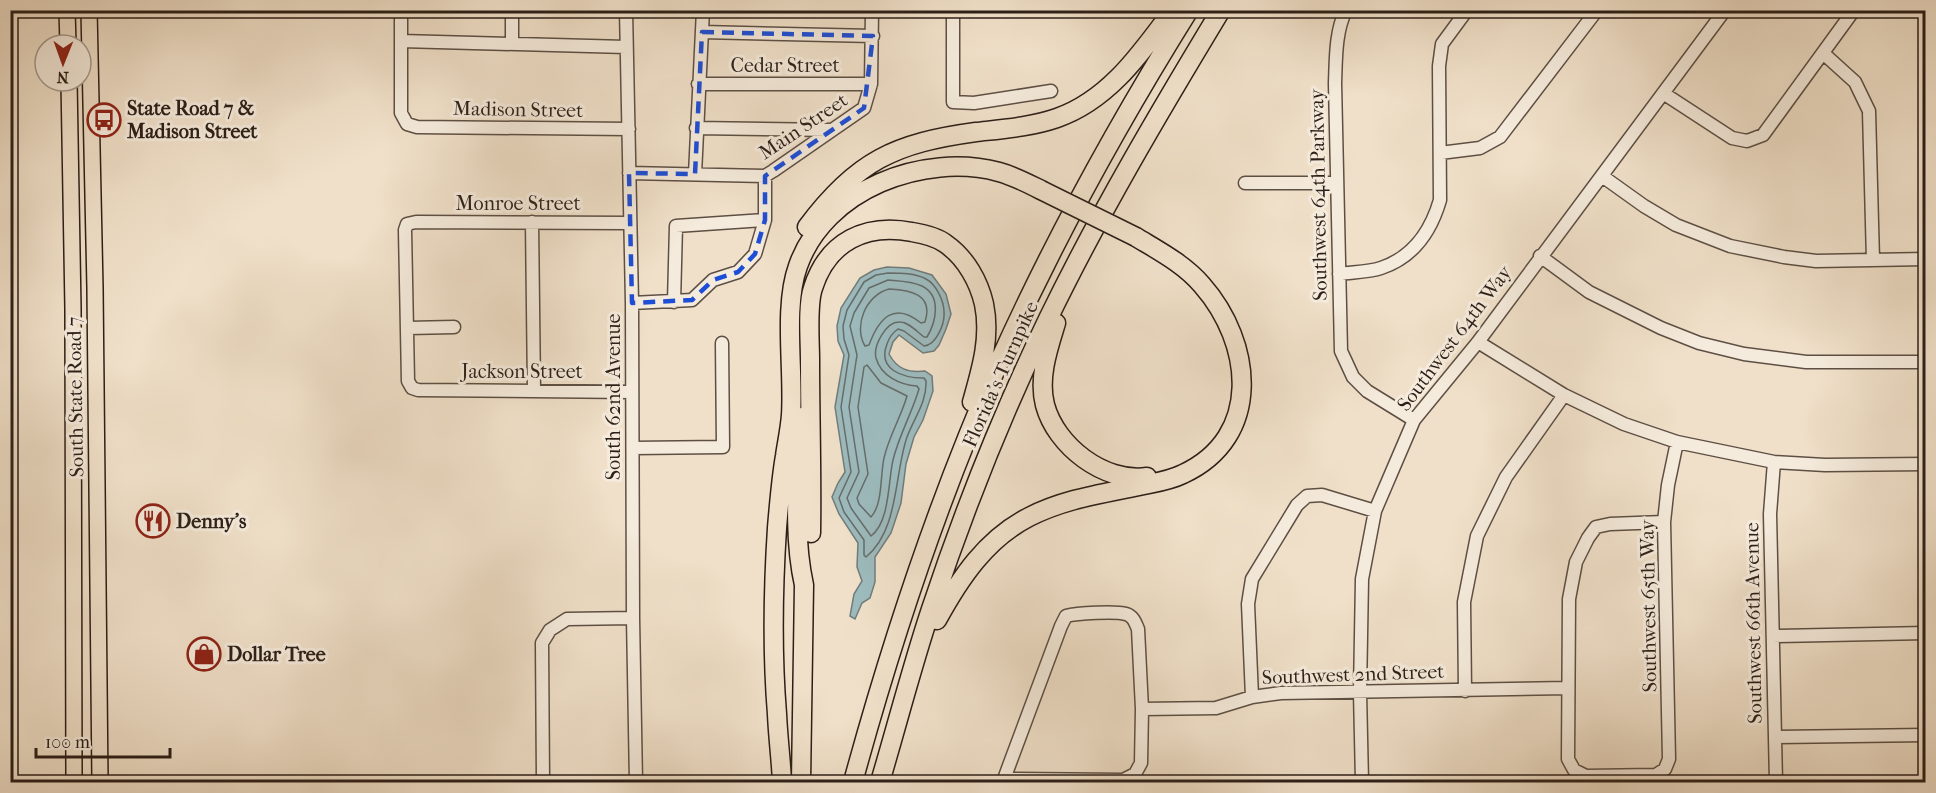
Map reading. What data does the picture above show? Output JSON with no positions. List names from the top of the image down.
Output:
{
  "streets": {
    "highway": ["Florida's Turnpike"],
    "main road": ["South State Road 7"],
    "street": [
      "Cedar Street",
      "Madison Street",
      "Main Street",
      "Southwest 64th Parkway",
      "Monroe Street",
      "Southwest 64th Way",
      "Jackson Street",
      "South 62nd Avenue",
      "Southwest 65th Way",
      "Southwest 66th Avenue",
      "Southwest 2nd Street"
    ]
  },
  "crossings": [
    ["Cedar Street", "Main Street"],
    ["Madison Street", "South 62nd Avenue"],
    ["Main Street", "South 62nd Avenue"],
    ["Southwest 64th Parkway", "Southwest 64th Way"],
    ["Monroe Street", "Jackson Street"],
    ["Monroe Street", "South 62nd Avenue"],
    ["Southwest 64th Way", "Southwest 2nd Street"],
    ["Jackson Street", "South 62nd Avenue"],
    ["Southwest 65th Way", "Southwest 2nd Street"]
  ],
  "places": {
    "bus stop": ["State Road 7 & Madison Street"],
    "restaurant": ["Denny's"],
    "shop": ["Dollar Tree"]
  },
  "scale_bar": "100 m",
  "north": "bottom"
}
